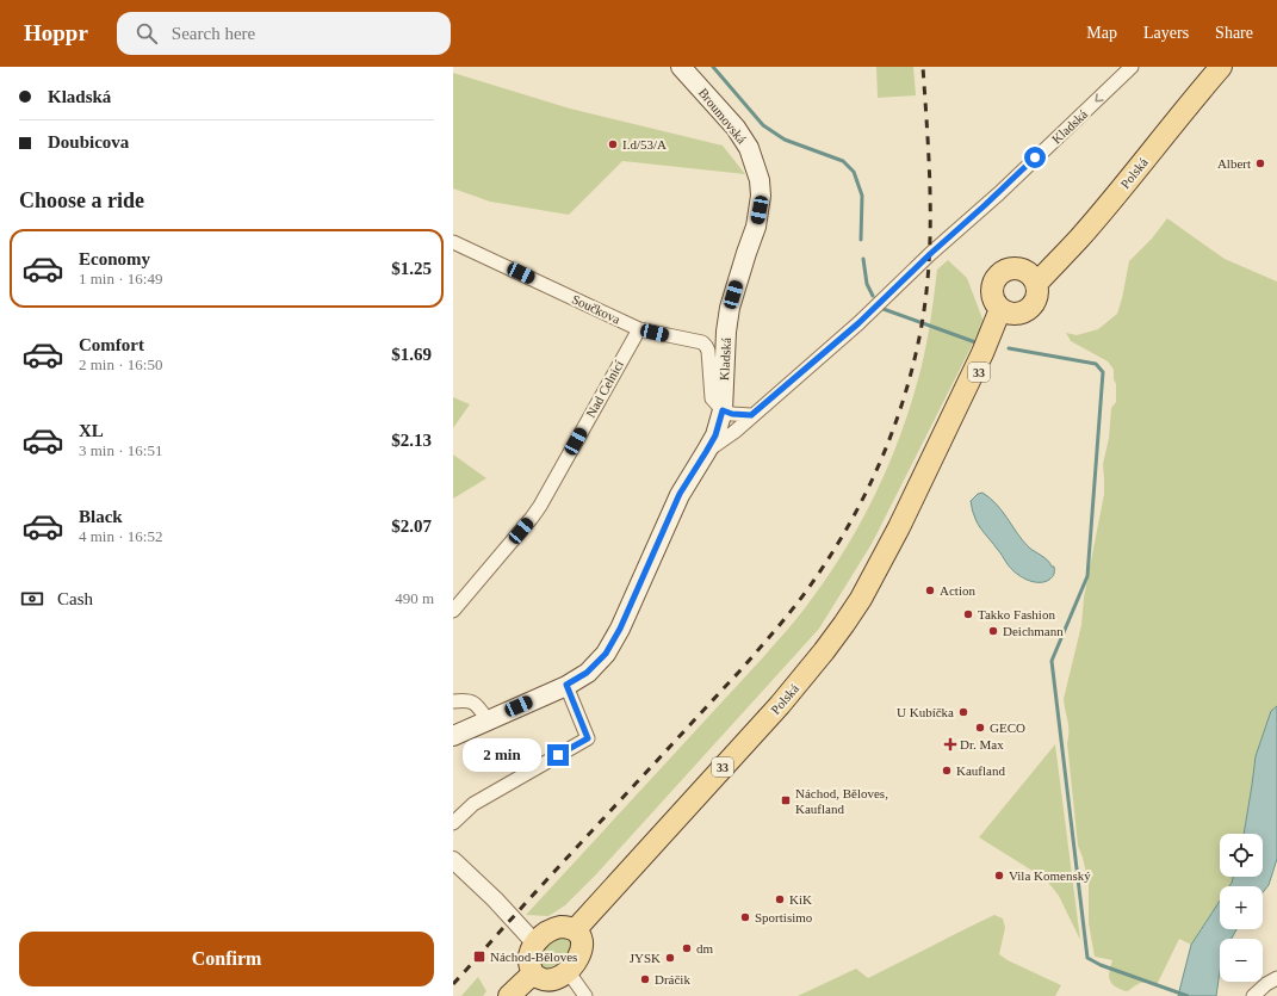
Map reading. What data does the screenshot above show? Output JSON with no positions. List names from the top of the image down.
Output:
{
  "streets": {
    "main road": [
      "Broumovská",
      "Kladská",
      "Polská",
      "33"
    ],
    "street": ["Součkova", "Nad Celnicí"]
  },
  "crossings": [
    ["Broumovská", "Kladská"],
    ["Kladská", "Součkova"],
    ["Součkova", "Nad Celnicí"]
  ],
  "one_way": ["Kladská"],
  "places": {
    "other": [
      "I.d/53/A",
      "Albert",
      "Action",
      "Takko Fashion",
      "Deichmann",
      "U Kubíčka",
      "GECO",
      "Kaufland",
      "Vila Komenský",
      "KiK",
      "Sportisimo",
      "dm",
      "JYSK",
      "Dráčik"
    ],
    "health": ["Dr. Max"],
    "transit": ["Náchod, Běloves, Kaufland", "Náchod-Běloves"]
  },
  "page": {
    "header": "Hoppr",
    "search": "Search here",
    "nav": ["Map", "Layers", "Share"],
    "banner": ["Kladská", "Doubicova"],
    "heading": "Choose a ride",
    "list": [
      {
        "name": "Economy",
        "note": "1 min · 16:49",
        "value": "$1.25"
      },
      {
        "name": "Comfort",
        "note": "2 min · 16:50",
        "value": "$1.69"
      },
      {
        "name": "XL",
        "note": "3 min · 16:51",
        "value": "$2.13"
      },
      {
        "name": "Black",
        "note": "4 min · 16:52",
        "value": "$2.07"
      }
    ],
    "pay": ["Cash", "490 m"],
    "bubble": "2 min",
    "map_buttons": ["+", "−"],
    "buttons": "Confirm"
  }
}
